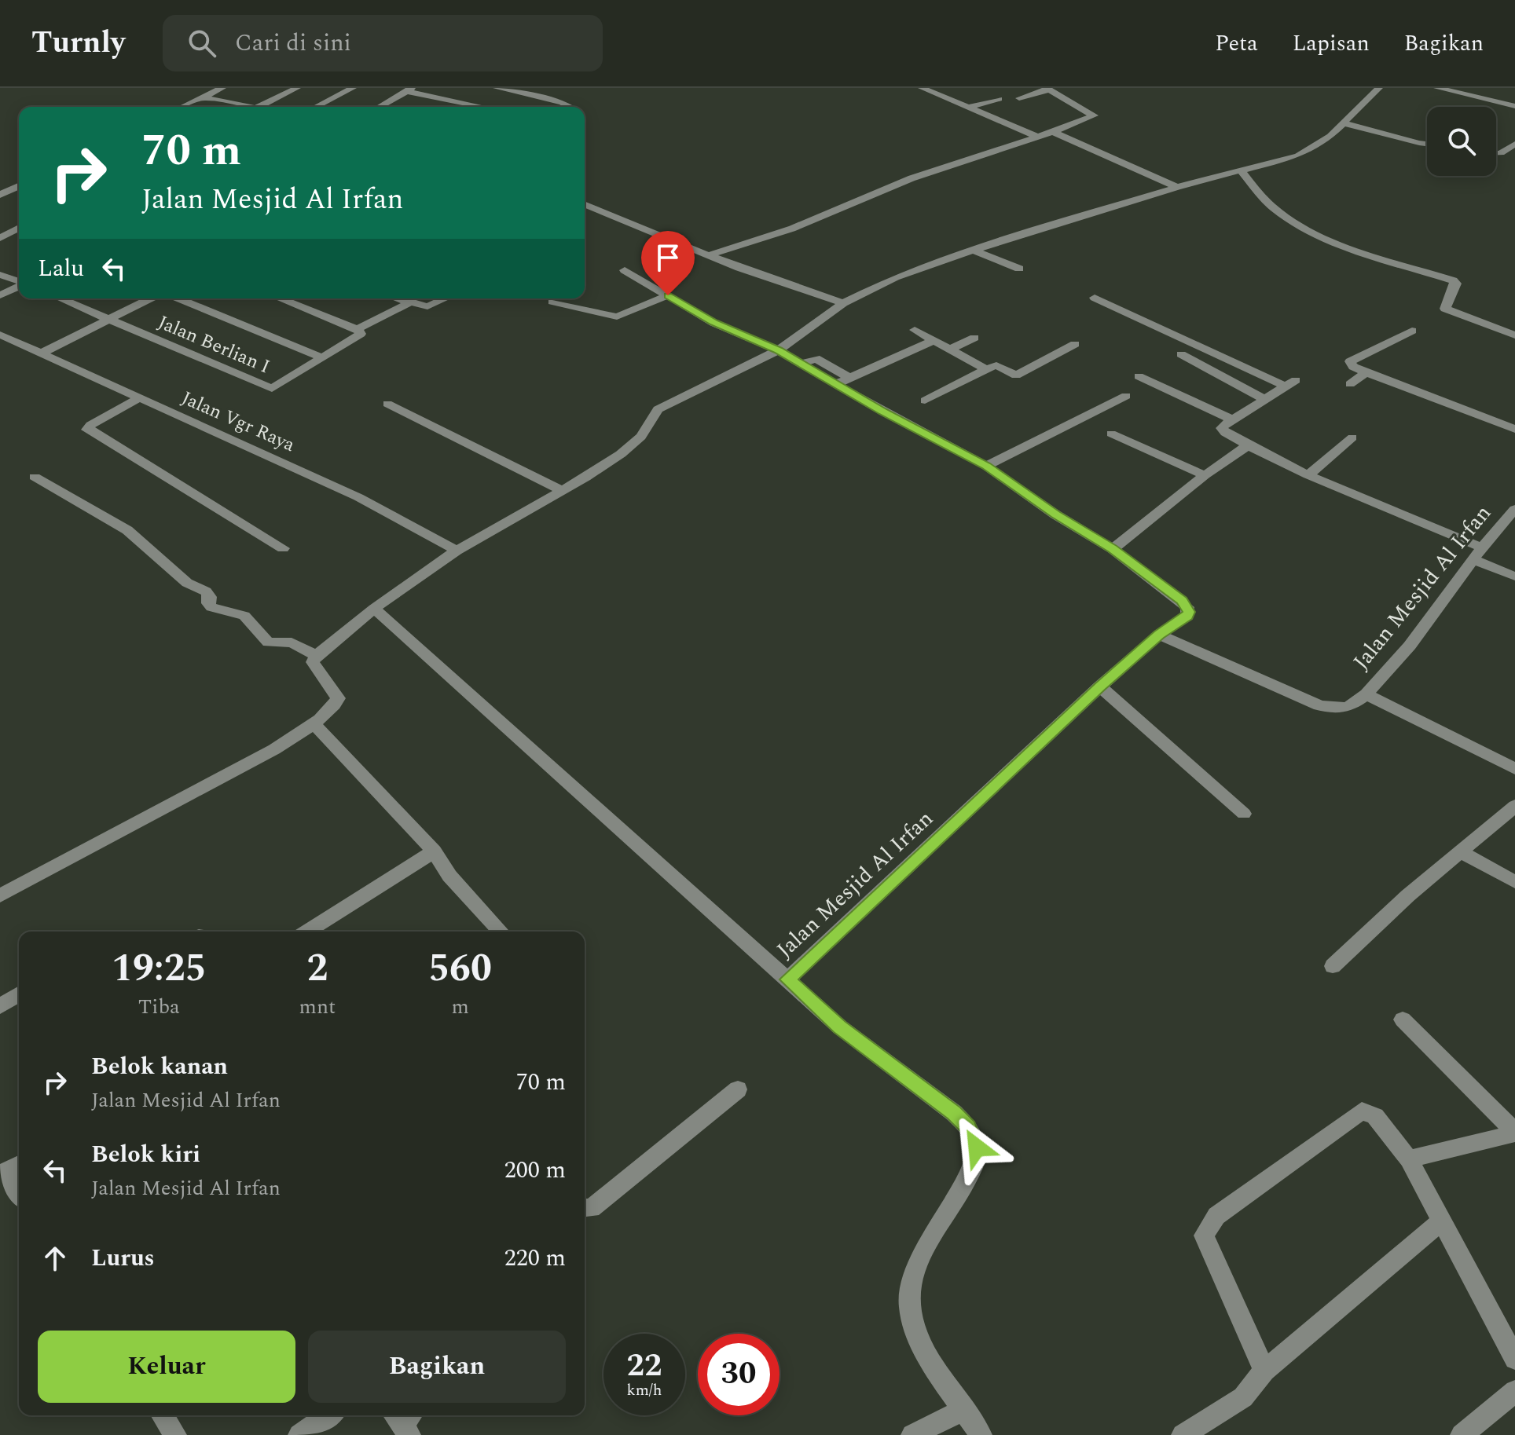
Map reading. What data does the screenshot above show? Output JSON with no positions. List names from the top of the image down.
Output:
{
  "streets": {
    "street": ["Jalan Berlian I", "Jalan Vgr Raya", "Jalan Mesjid Al Irfan"]
  },
  "page": {
    "header": "Turnly",
    "search": "Cari di sini",
    "nav": ["Peta", "Lapisan", "Bagikan"],
    "turn": ["70 m", "Jalan Mesjid Al Irfan"],
    "then": "Lalu",
    "eta": [
      "19:25",
      "Tiba",
      "2",
      "mnt",
      "560",
      "m"
    ],
    "list": [
      {
        "name": "Belok kanan",
        "note": "Jalan Mesjid Al Irfan",
        "value": "70 m"
      },
      {
        "name": "Belok kiri",
        "note": "Jalan Mesjid Al Irfan",
        "value": "200 m"
      },
      {
        "name": "Lurus",
        "value": "220 m"
      }
    ],
    "buttons": ["Keluar", "Bagikan"],
    "speed": "22 km/h",
    "limit": "30"
  }
}
